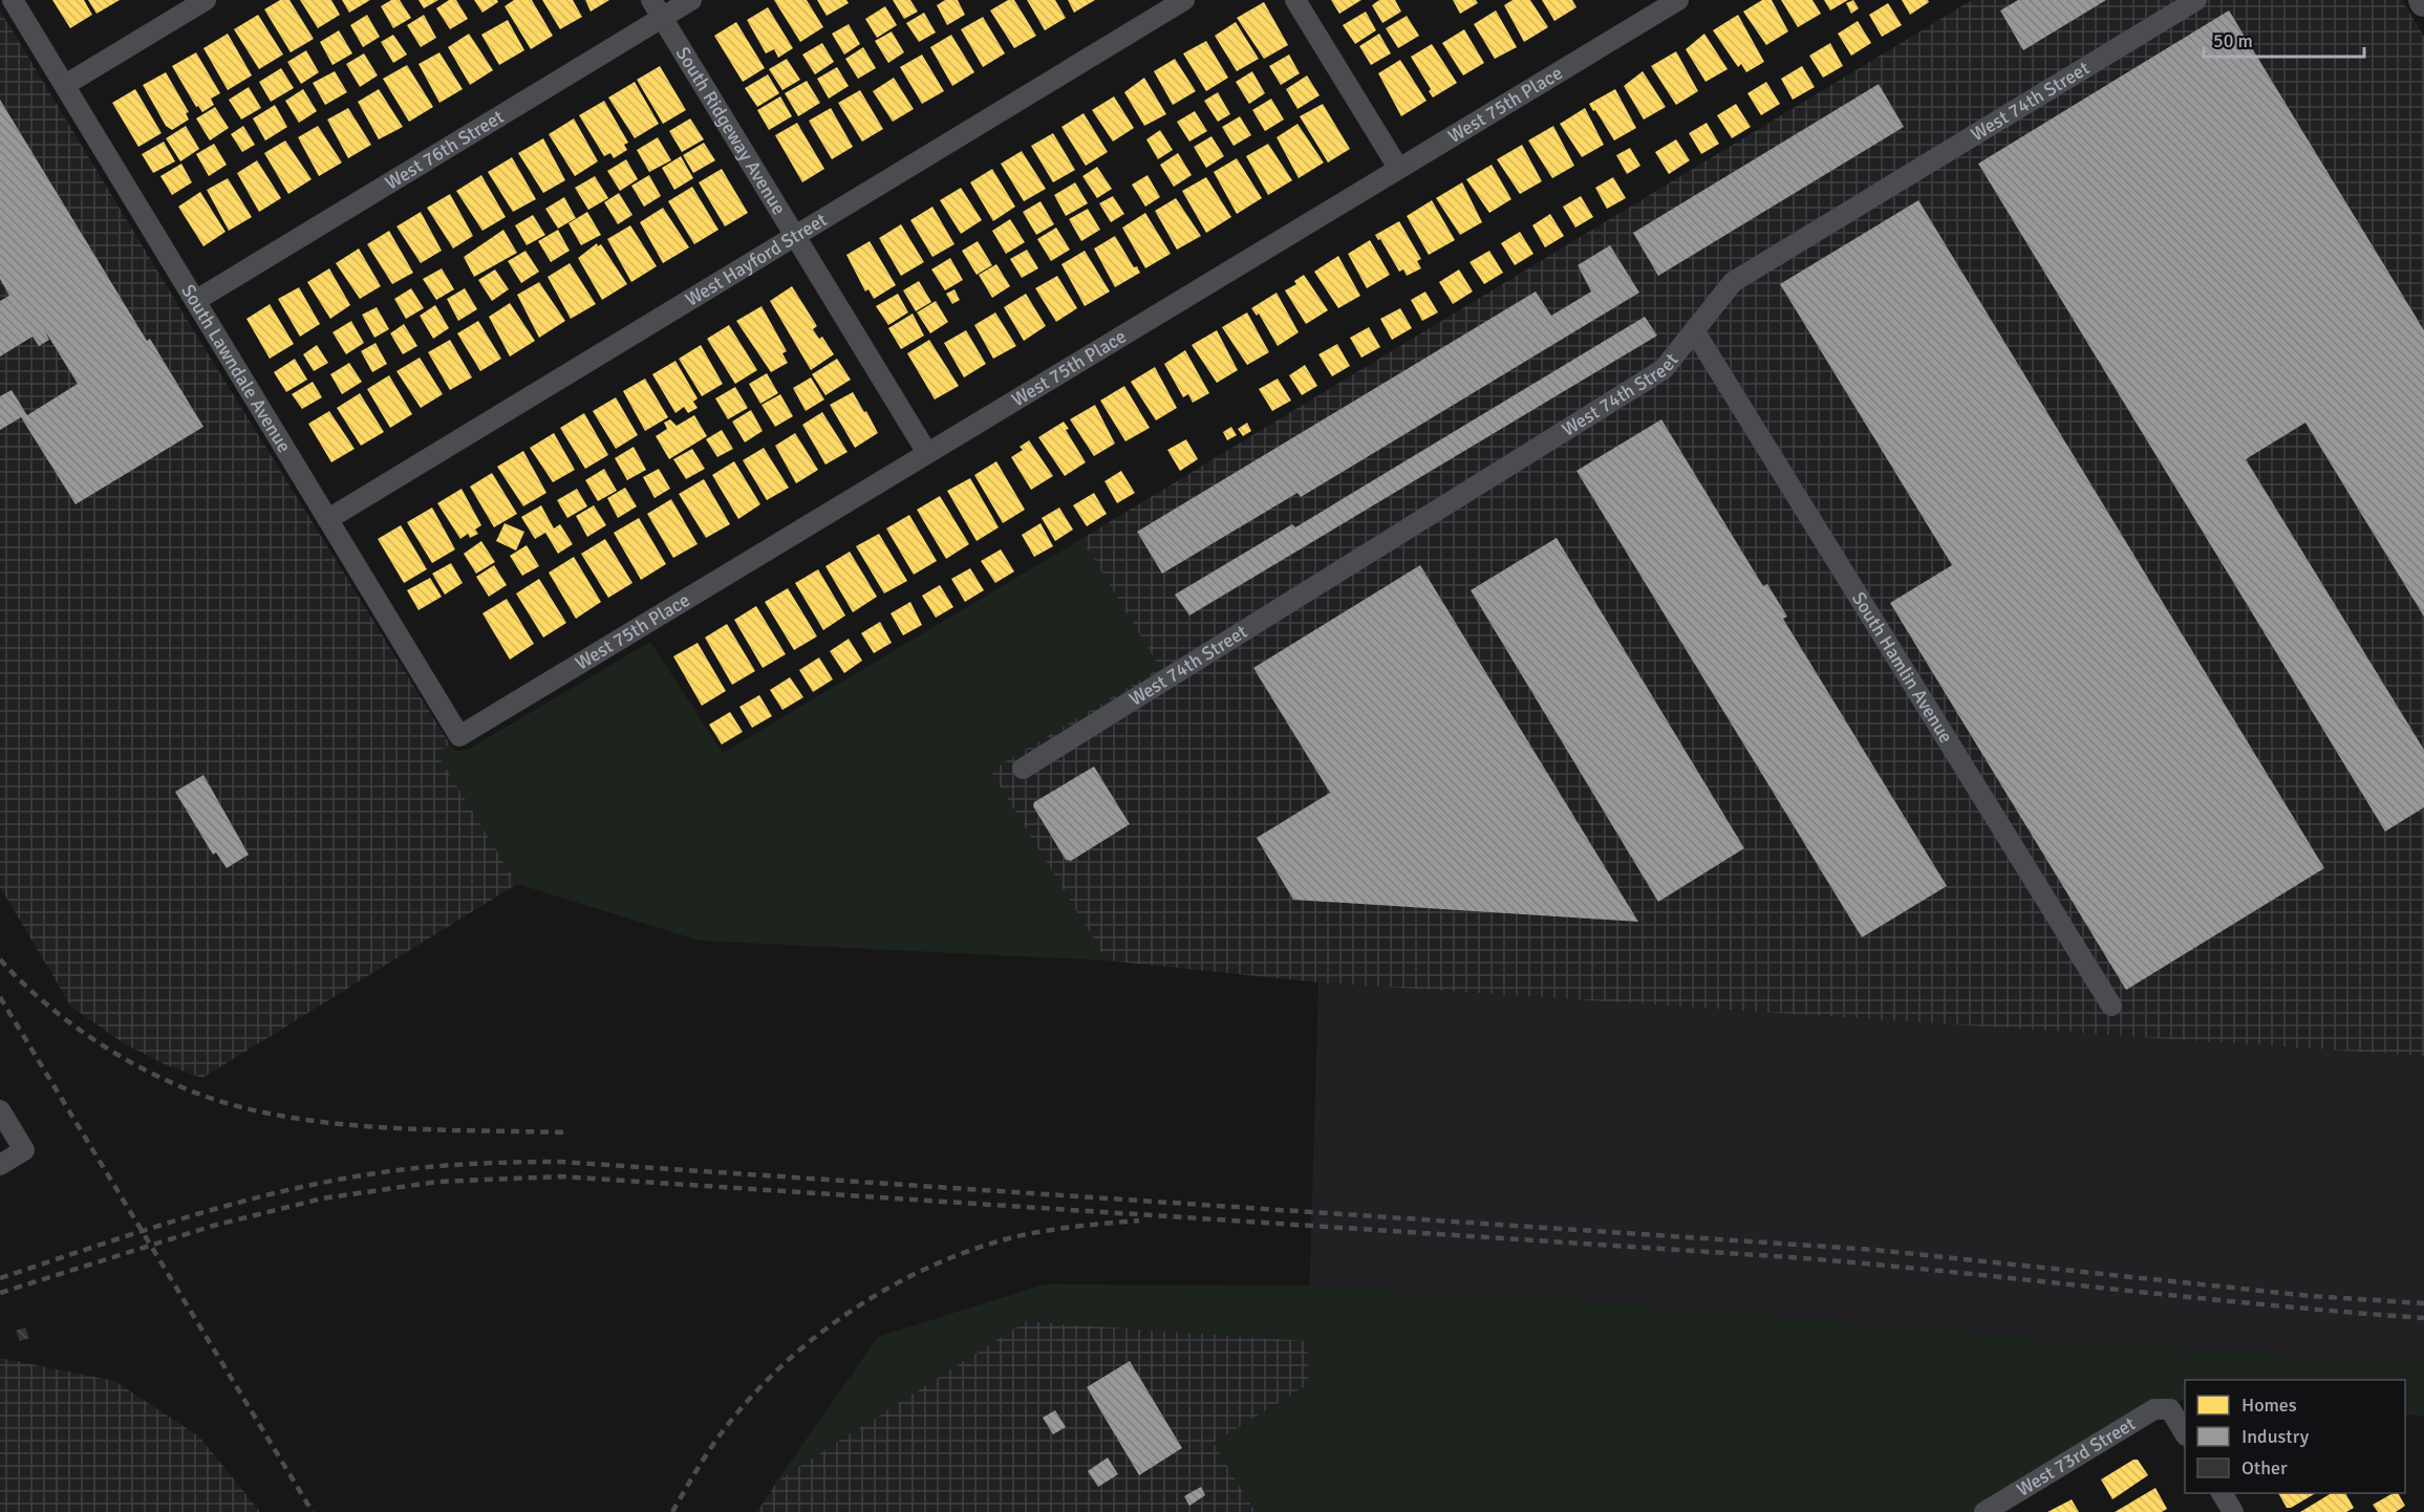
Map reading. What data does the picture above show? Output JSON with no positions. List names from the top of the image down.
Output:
{
  "streets": {
    "street": [
      "West 74th Street",
      "West 75th Place",
      "South Ridgeway Avenue",
      "West 76th Street",
      "West Hayford Street",
      "South Lawndale Avenue",
      "South Hamlin Avenue",
      "West 73rd Street"
    ]
  },
  "crossings": [
    ["West 74th Street", "South Hamlin Avenue"],
    ["West 75th Place", "South Ridgeway Avenue"],
    ["West 75th Place", "South Lawndale Avenue"],
    ["South Ridgeway Avenue", "West 76th Street"],
    ["South Ridgeway Avenue", "West Hayford Street"],
    ["West 76th Street", "South Lawndale Avenue"],
    ["West Hayford Street", "South Lawndale Avenue"]
  ],
  "legend": ["Homes", "Industry", "Other"],
  "scale_bar": "50 m"
}
